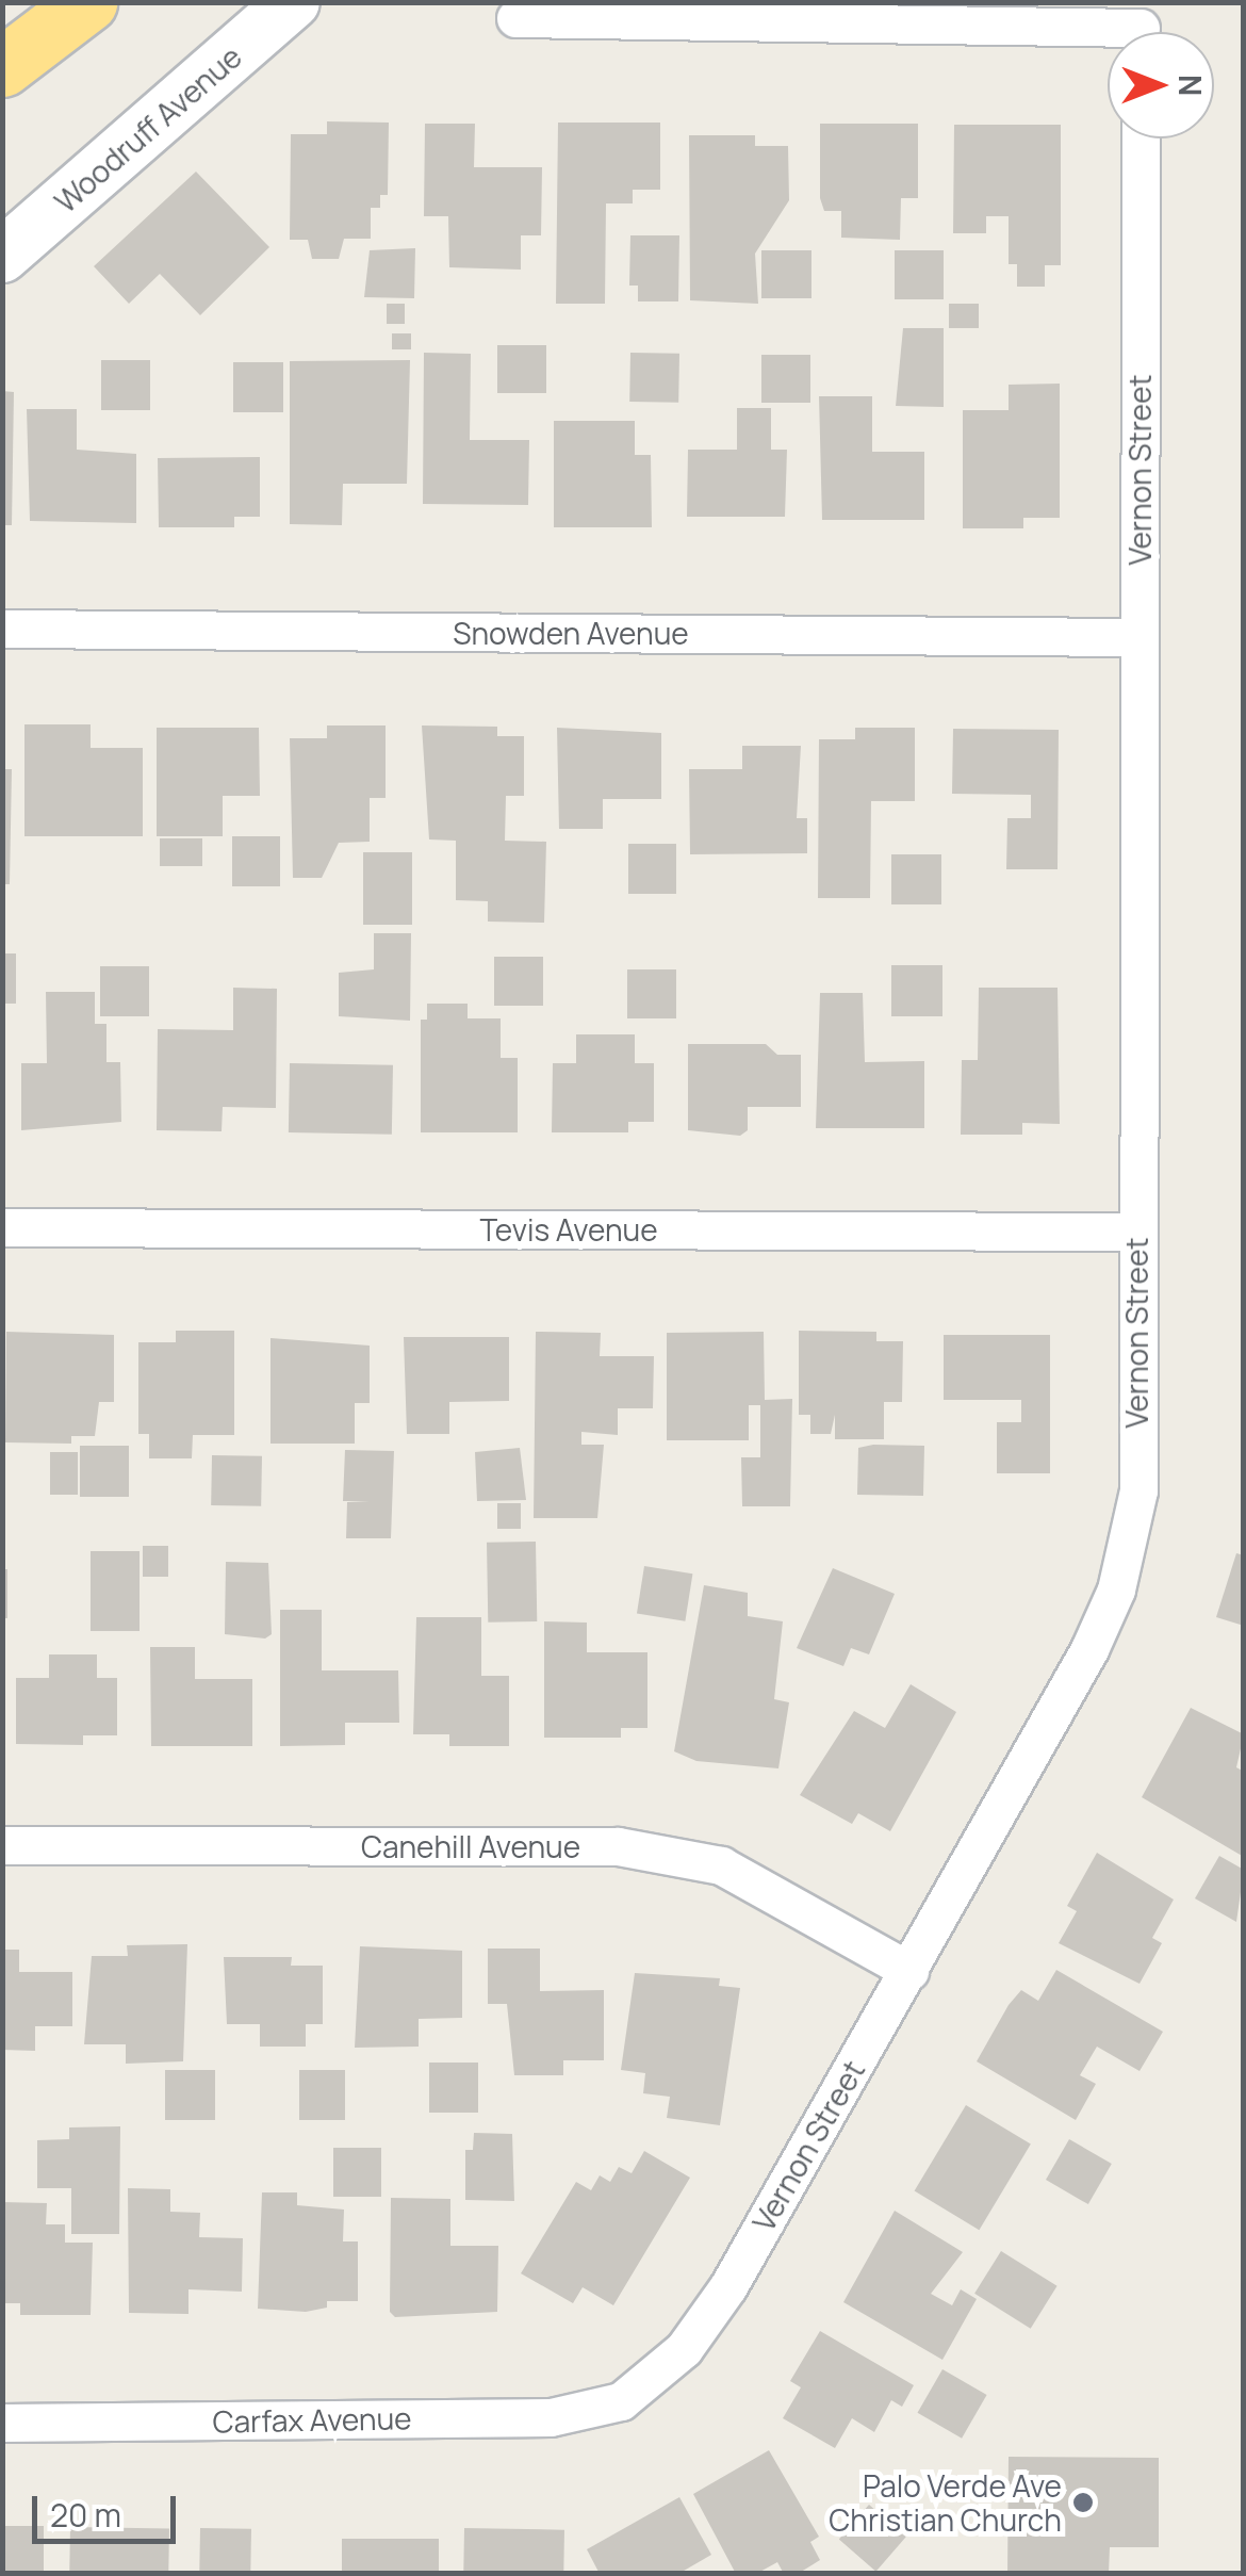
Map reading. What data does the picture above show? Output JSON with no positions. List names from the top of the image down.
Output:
{
  "streets": {
    "street": [
      "Woodruff Avenue",
      "Vernon Street",
      "Snowden Avenue",
      "Tevis Avenue",
      "Canehill Avenue",
      "Carfax Avenue"
    ]
  },
  "crossings": [
    ["Vernon Street", "Snowden Avenue"],
    ["Vernon Street", "Tevis Avenue"],
    ["Vernon Street", "Canehill Avenue"],
    ["Vernon Street", "Carfax Avenue"]
  ],
  "places": ["Palo Verde Ave Christian Church"],
  "scale_bar": "20 m",
  "north": "right"
}
